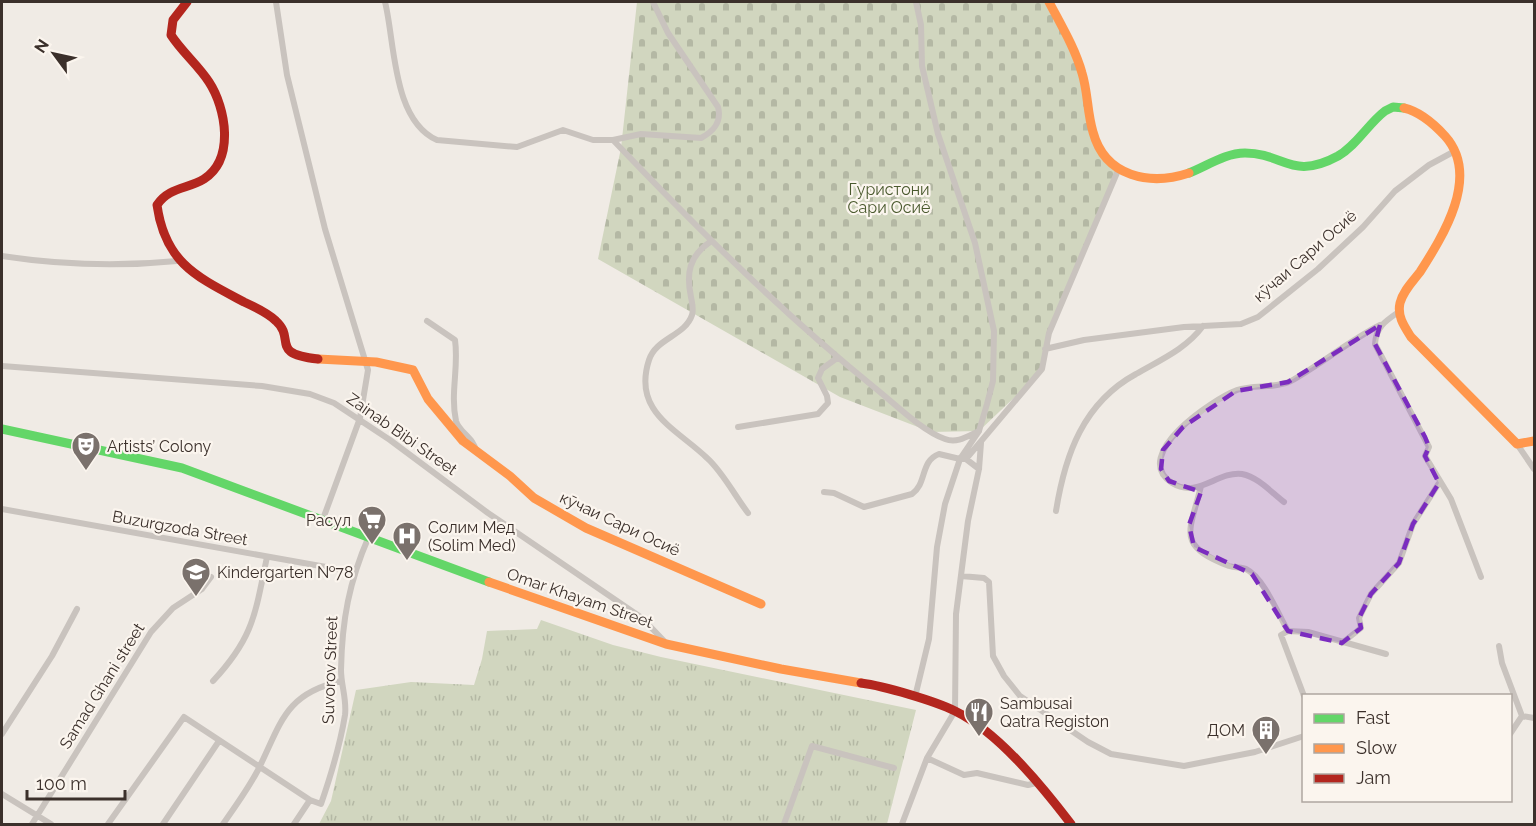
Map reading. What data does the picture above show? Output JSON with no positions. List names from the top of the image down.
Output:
{
  "streets": {
    "street": [
      "кӯчаи Сари Осиё",
      "Zainab Bibi Street",
      "Buzurgzoda Street",
      "Omar Khayam Street",
      "Suvorov Street",
      "Samad Ghani street"
    ]
  },
  "crossings": [
    ["Zainab Bibi Street", "Omar Khayam Street"],
    ["Buzurgzoda Street", "Suvorov Street"],
    ["Omar Khayam Street", "Suvorov Street"]
  ],
  "parks": ["Гуристони Сари Осиё"],
  "places": {
    "theatre": ["Artists’ Colony"],
    "supermarket": ["Расул"],
    "hospital": ["Солим Мед (Solim Med)"],
    "school or university": ["Kindergarten №78"],
    "restaurant": ["Sambusai Qatra Registon"],
    "building": ["ДОМ"]
  },
  "legend": ["Fast", "Slow", "Jam"],
  "scale_bar": "100 m",
  "north": "top left"
}
